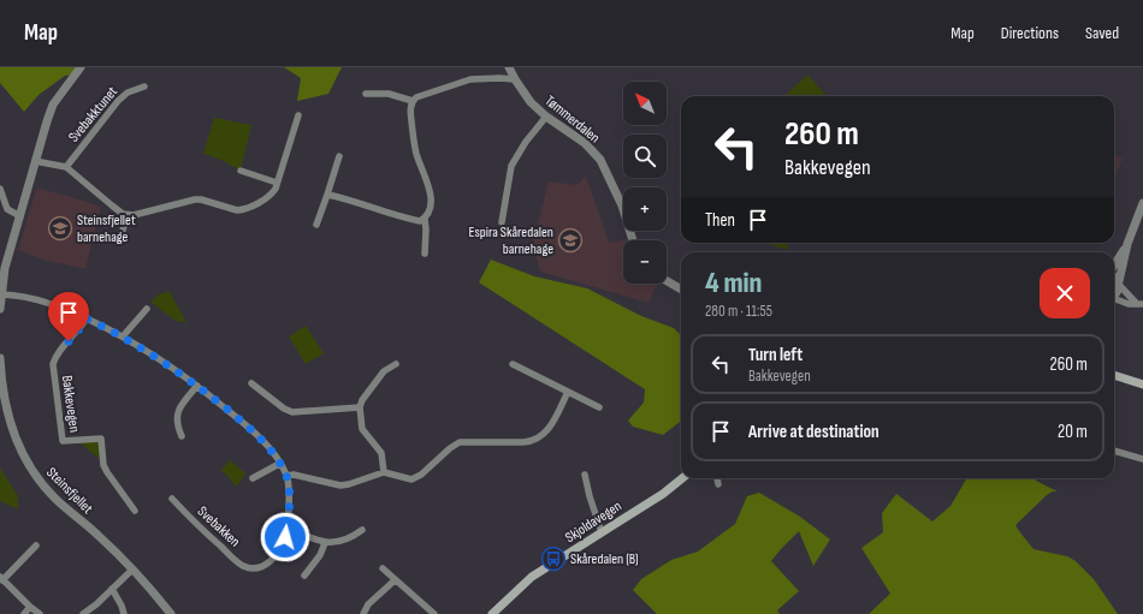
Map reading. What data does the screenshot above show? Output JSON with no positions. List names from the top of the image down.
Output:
{
  "streets": {
    "main road": ["Skjoldavegen"],
    "street": [
      "Svebakktunet",
      "Tømmerdalen",
      "Bakkevegen",
      "Steinsfjellet",
      "Svebakken"
    ]
  },
  "crossings": [
    ["Bakkevegen", "Svebakken"]
  ],
  "places": {
    "school or university": ["Steinsfjellet barnehage", "Espira Skåredalen barnehage"],
    "bus stop": ["Skåredalen (B)"]
  },
  "north": "top left",
  "page": {
    "header": "Map",
    "nav": ["Map", "Directions", "Saved"],
    "map_buttons": ["+", "−"],
    "turn": ["260 m", "Bakkevegen"],
    "then": "Then",
    "heading": ["4 min", "280 m · 11:55"],
    "list": [
      {
        "name": "Turn left",
        "note": "Bakkevegen",
        "value": "260 m"
      },
      {
        "name": "Arrive at destination",
        "value": "20 m"
      }
    ]
  }
}
